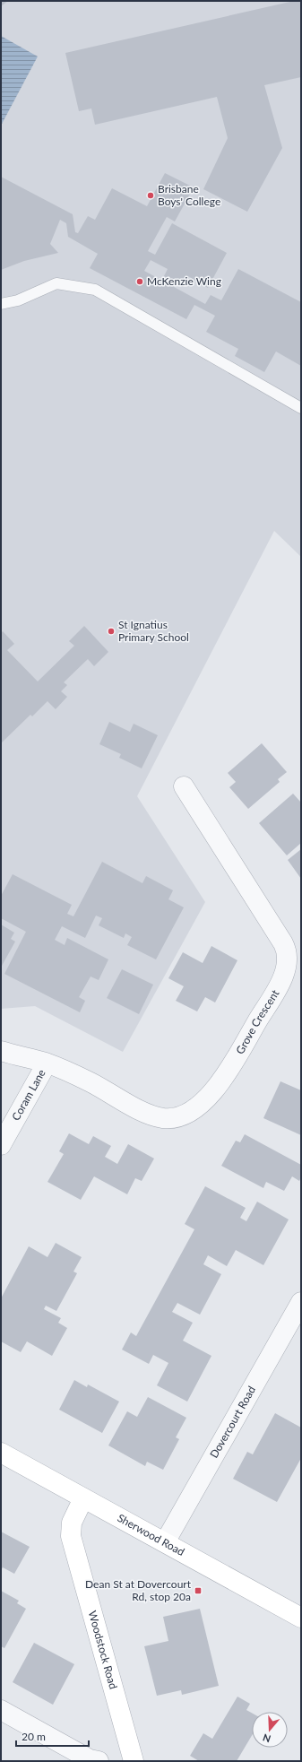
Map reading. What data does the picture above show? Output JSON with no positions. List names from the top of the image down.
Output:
{
  "streets": {
    "main road": ["Sherwood Road", "Woodstock Road"],
    "street": ["Grove Crescent", "Coram Lane", "Dovercourt Road"]
  },
  "crossings": [
    ["Grove Crescent", "Coram Lane"],
    ["Dovercourt Road", "Sherwood Road"],
    ["Sherwood Road", "Woodstock Road"]
  ],
  "places": {
    "other": ["Brisbane Boys' College", "McKenzie Wing", "St Ignatius Primary School"],
    "transit": ["Dean St at Dovercourt Rd, stop 20a"]
  },
  "scale_bar": "20 m",
  "north": "bottom"
}
